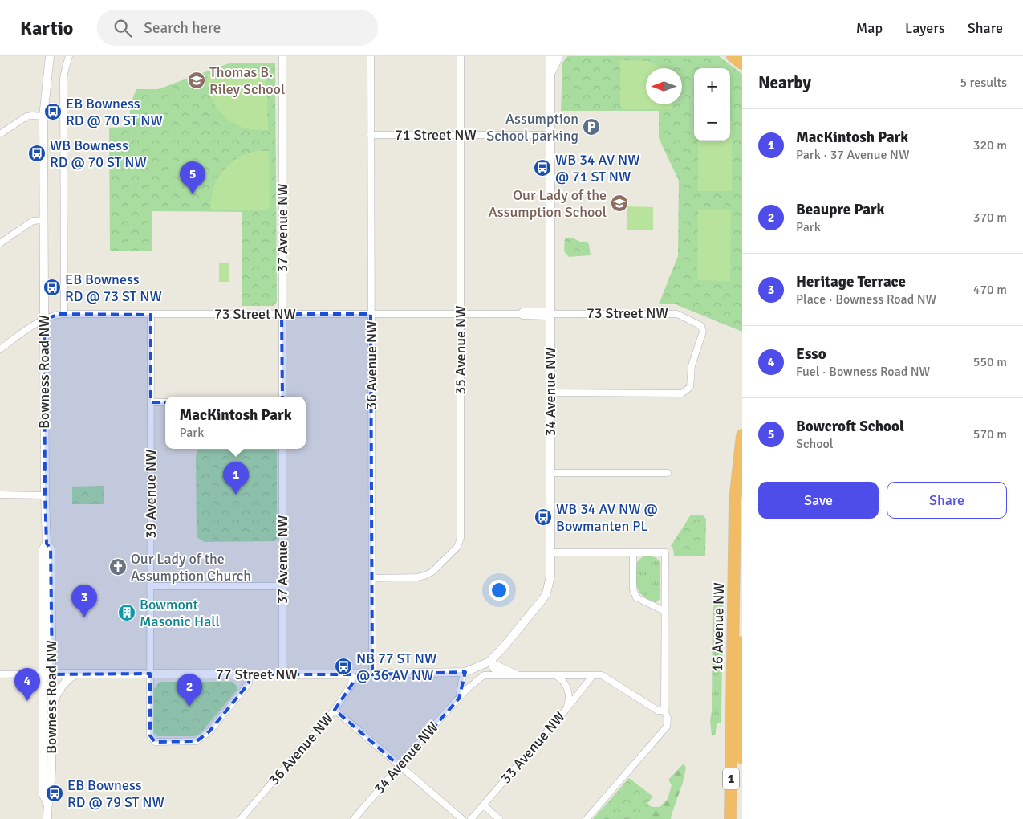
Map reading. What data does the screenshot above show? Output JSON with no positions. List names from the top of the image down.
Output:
{
  "streets": {
    "highway": ["16 Avenue NW", "1"],
    "street": [
      "71 Street NW",
      "37 Avenue NW",
      "73 Street NW",
      "35 Avenue NW",
      "36 Avenue NW",
      "Bowness Road NW",
      "34 Avenue NW",
      "39 Avenue NW",
      "77 Street NW",
      "33 Avenue NW"
    ]
  },
  "crossings": [
    ["71 Street NW", "35 Avenue NW"],
    ["71 Street NW", "36 Avenue NW"],
    ["71 Street NW", "34 Avenue NW"],
    ["37 Avenue NW", "73 Street NW"],
    ["37 Avenue NW", "77 Street NW"],
    ["73 Street NW", "35 Avenue NW"],
    ["73 Street NW", "36 Avenue NW"],
    ["73 Street NW", "Bowness Road NW"],
    ["73 Street NW", "34 Avenue NW"],
    ["73 Street NW", "39 Avenue NW"],
    ["35 Avenue NW", "36 Avenue NW"],
    ["36 Avenue NW", "77 Street NW"],
    ["Bowness Road NW", "77 Street NW"],
    ["34 Avenue NW", "77 Street NW"],
    ["39 Avenue NW", "77 Street NW"]
  ],
  "places": {
    "school or university": ["Thomas B. Riley School", "Our Lady of the Assumption School"],
    "bus stop": [
      "EB Bowness RD @ 70 ST NW",
      "WB Bowness RD @ 70 ST NW",
      "WB 34 AV NW @ 71 ST NW",
      "EB Bowness RD @ 73 ST NW",
      "WB 34 AV NW @ Bowmanten PL",
      "NB 77 ST NW @ 36 AV NW",
      "EB Bowness RD @ 79 ST NW"
    ],
    "parking": ["Assumption School parking"],
    "church": ["Our Lady of the Assumption Church"],
    "building": ["Bowmont Masonic Hall"]
  },
  "north": "left",
  "page": {
    "header": "Kartio",
    "search": "Search here",
    "nav": ["Map", "Layers", "Share"],
    "heading": ["Nearby", "5 results"],
    "map_buttons": ["+", "−"],
    "list": [
      {
        "mark": "1",
        "name": "MacKintosh Park",
        "note": "Park · 37 Avenue NW",
        "value": "320 m"
      },
      {
        "mark": "2",
        "name": "Beaupre Park",
        "note": "Park",
        "value": "370 m"
      },
      {
        "mark": "3",
        "name": "Heritage Terrace",
        "note": "Place · Bowness Road NW",
        "value": "470 m"
      },
      {
        "mark": "4",
        "name": "Esso",
        "note": "Fuel · Bowness Road NW",
        "value": "550 m"
      },
      {
        "mark": "5",
        "name": "Bowcroft School",
        "note": "School",
        "value": "570 m"
      }
    ],
    "pins": [
      "5",
      "1",
      "3",
      "4",
      "2"
    ],
    "popup": ["MacKintosh Park", "Park"],
    "buttons": ["Save", "Share"]
  }
}
